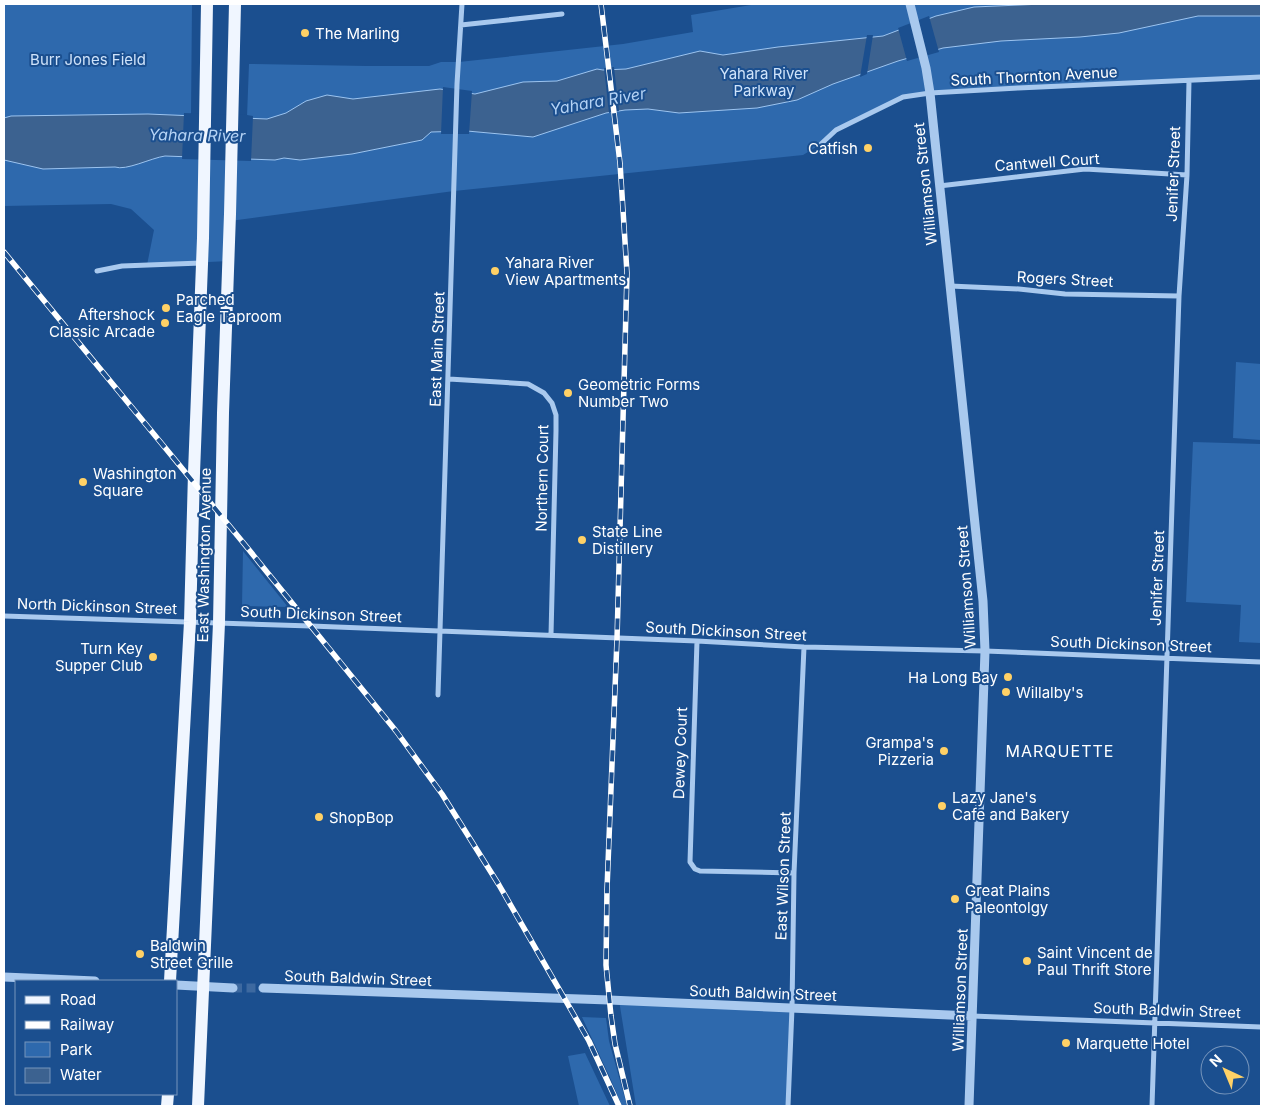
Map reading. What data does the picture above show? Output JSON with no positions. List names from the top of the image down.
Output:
{
  "streets": {
    "main road": ["East Washington Avenue"],
    "street": [
      "South Thornton Avenue",
      "Cantwell Court",
      "Jenifer Street",
      "Williamson Street",
      "Rogers Street",
      "East Main Street",
      "Northern Court",
      "North Dickinson Street",
      "South Dickinson Street",
      "Dewey Court",
      "East Wilson Street",
      "South Baldwin Street"
    ]
  },
  "crossings": [
    ["South Thornton Avenue", "Jenifer Street"],
    ["South Thornton Avenue", "Williamson Street"],
    ["Cantwell Court", "Jenifer Street"],
    ["Cantwell Court", "Williamson Street"],
    ["Jenifer Street", "Rogers Street"],
    ["Jenifer Street", "South Dickinson Street"],
    ["Jenifer Street", "South Baldwin Street"],
    ["Williamson Street", "Rogers Street"],
    ["Williamson Street", "South Dickinson Street"],
    ["Williamson Street", "South Baldwin Street"],
    ["East Main Street", "Northern Court"],
    ["East Main Street", "South Dickinson Street"],
    ["Northern Court", "South Dickinson Street"],
    ["East Washington Avenue", "North Dickinson Street"],
    ["East Washington Avenue", "South Dickinson Street"],
    ["North Dickinson Street", "South Dickinson Street"],
    ["South Dickinson Street", "Dewey Court"],
    ["South Dickinson Street", "East Wilson Street"],
    ["Dewey Court", "East Wilson Street"],
    ["East Wilson Street", "South Baldwin Street"]
  ],
  "districts": ["MARQUETTE"],
  "water": ["Yahara River"],
  "parks": ["Burr Jones Field", "Yahara River Parkway"],
  "places": [
    "The Marling",
    "Catfish",
    "Yahara River View Apartments",
    "Parched Eagle Taproom",
    "Aftershock Classic Arcade",
    "Geometric Forms Number Two",
    "Washington Square",
    "State Line Distillery",
    "Turn Key Supper Club",
    "Ha Long Bay",
    "Willalby's",
    "Grampa's Pizzeria",
    "Lazy Jane's Cafe and Bakery",
    "ShopBop",
    "Great Plains Paleontolgy",
    "Baldwin Street Grille",
    "Saint Vincent de Paul Thrift Store",
    "Marquette Hotel"
  ],
  "legend": [
    "Road",
    "Railway",
    "Park",
    "Water"
  ],
  "north": "top left"
}
